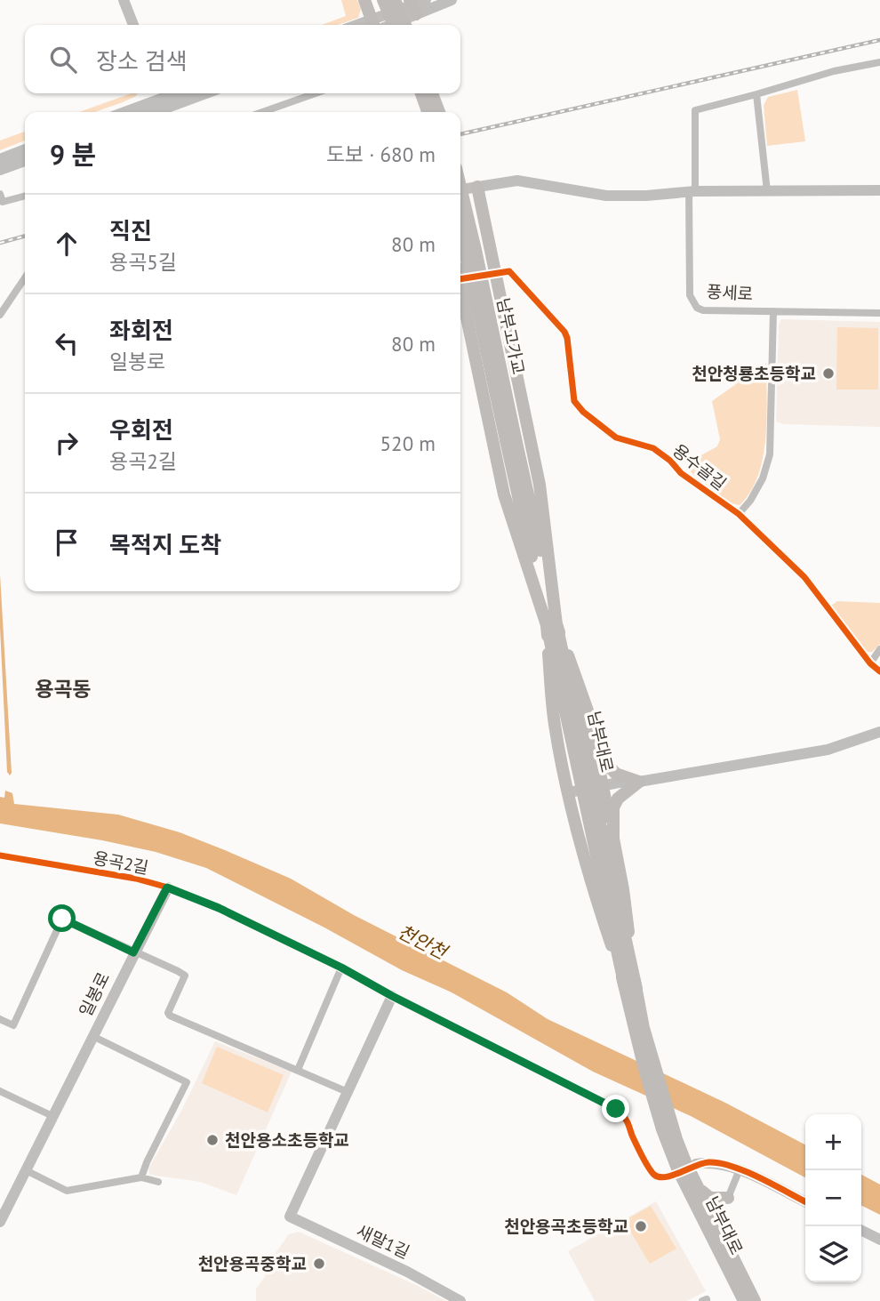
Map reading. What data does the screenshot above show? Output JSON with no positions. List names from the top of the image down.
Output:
{
  "streets": {
    "highway": ["남부고가교", "남부대로"],
    "street": [
      "풍세로",
      "용수골길",
      "용곡2길",
      "일봉로",
      "새말1길"
    ]
  },
  "crossings": [
    ["남부고가교", "남부대로"],
    ["용곡2길", "일봉로"]
  ],
  "districts": ["용곡동"],
  "water": ["천안천"],
  "places": [
    "천안청룡초등학교",
    "천안용소초등학교",
    "천안용곡초등학교",
    "천안용곡중학교"
  ],
  "page": {
    "search": "장소 검색",
    "heading": ["9 분", "도보 · 680 m"],
    "list": [
      ["직진", "용곡5길", "80 m"],
      ["좌회전", "일봉로", "80 m"],
      ["우회전", "용곡2길", "520 m"],
      "목적지 도착"
    ],
    "map_buttons": ["+", "−"]
  }
}
